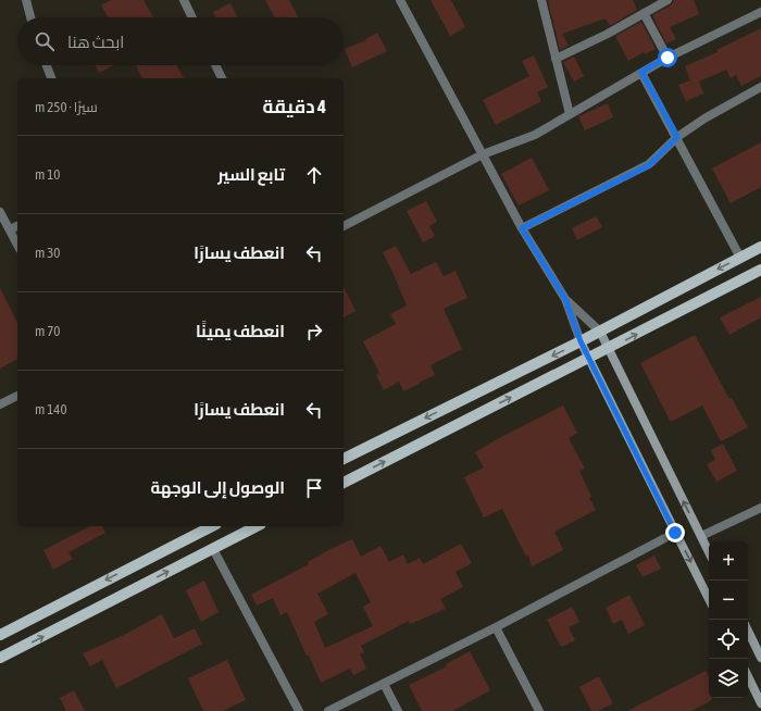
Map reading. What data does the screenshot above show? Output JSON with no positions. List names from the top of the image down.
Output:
{
  "page": {
    "search": "ابحث هنا",
    "heading": ["4 دقيقة", "سيرًا · 250 m"],
    "list": [
      ["تابع السير", "10 m"],
      ["انعطف يسارًا", "30 m"],
      ["انعطف يمينًا", "70 m"],
      ["انعطف يسارًا", "140 m"],
      "الوصول إلى الوجهة"
    ],
    "map_buttons": ["+", "−"]
  }
}
